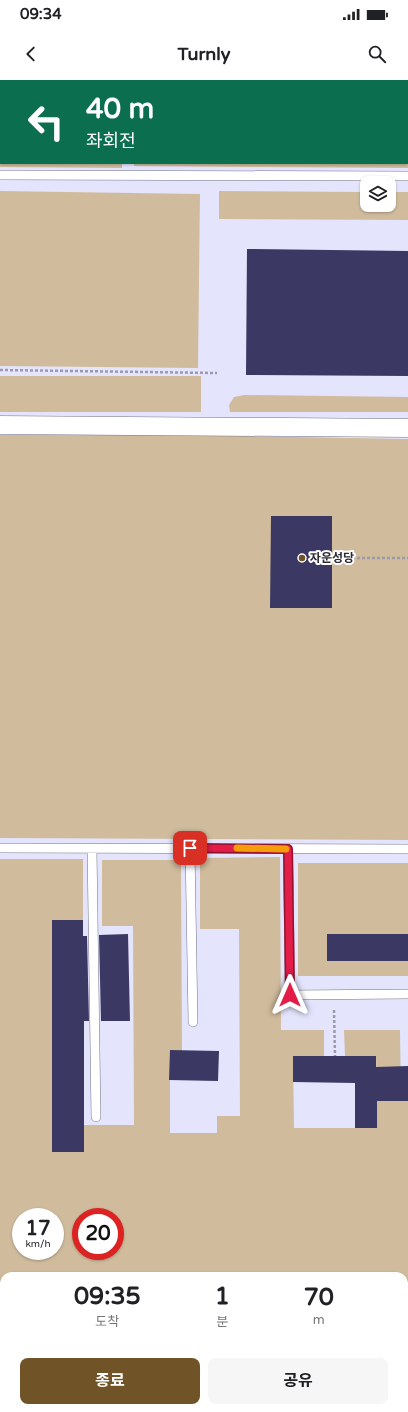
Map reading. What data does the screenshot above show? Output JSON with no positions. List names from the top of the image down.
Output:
{
  "places": ["자운성당"],
  "page": {
    "status": "09:34",
    "header": "Turnly",
    "turn": ["40 m", "좌회전"],
    "speed": "17 km/h",
    "limit": "20",
    "eta": [
      "09:35",
      "도착",
      "1",
      "분",
      "70",
      "m"
    ],
    "buttons": ["종료", "공유"]
  }
}
